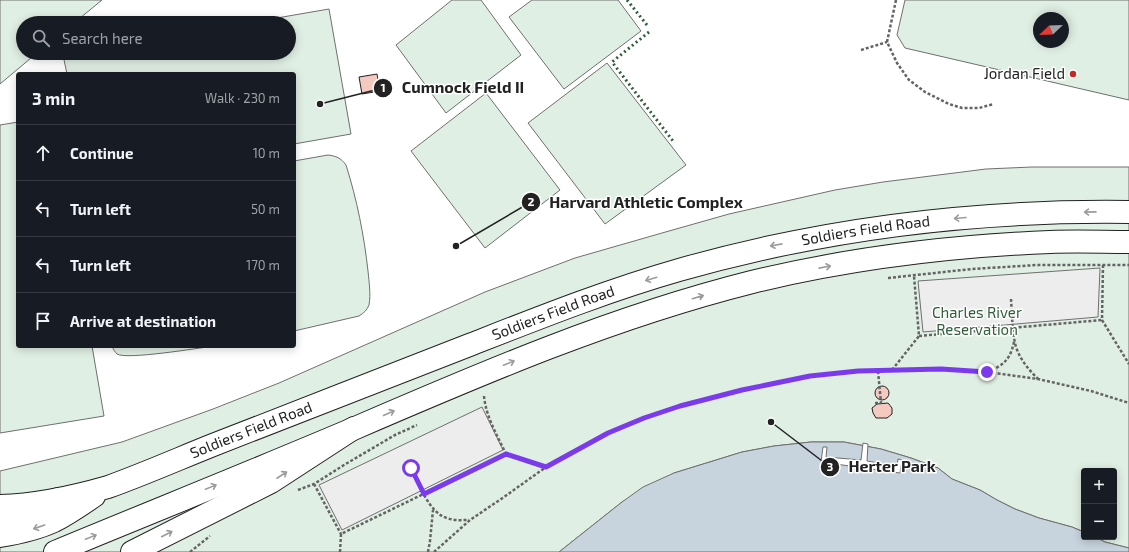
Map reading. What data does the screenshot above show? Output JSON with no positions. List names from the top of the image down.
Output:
{
  "streets": {
    "main road": ["Soldiers Field Road"]
  },
  "parks": ["Charles River Reservation"],
  "places": [
    "Jordan Field",
    "Cumnock Field II",
    "Harvard Athletic Complex",
    "Herter Park"
  ],
  "north": "bottom left",
  "page": {
    "search": "Search here",
    "heading": ["3 min", "Walk · 230 m"],
    "list": [
      ["Continue", "10 m"],
      ["Turn left", "50 m"],
      ["Turn left", "170 m"],
      "Arrive at destination"
    ],
    "map_buttons": ["+", "−"]
  }
}
